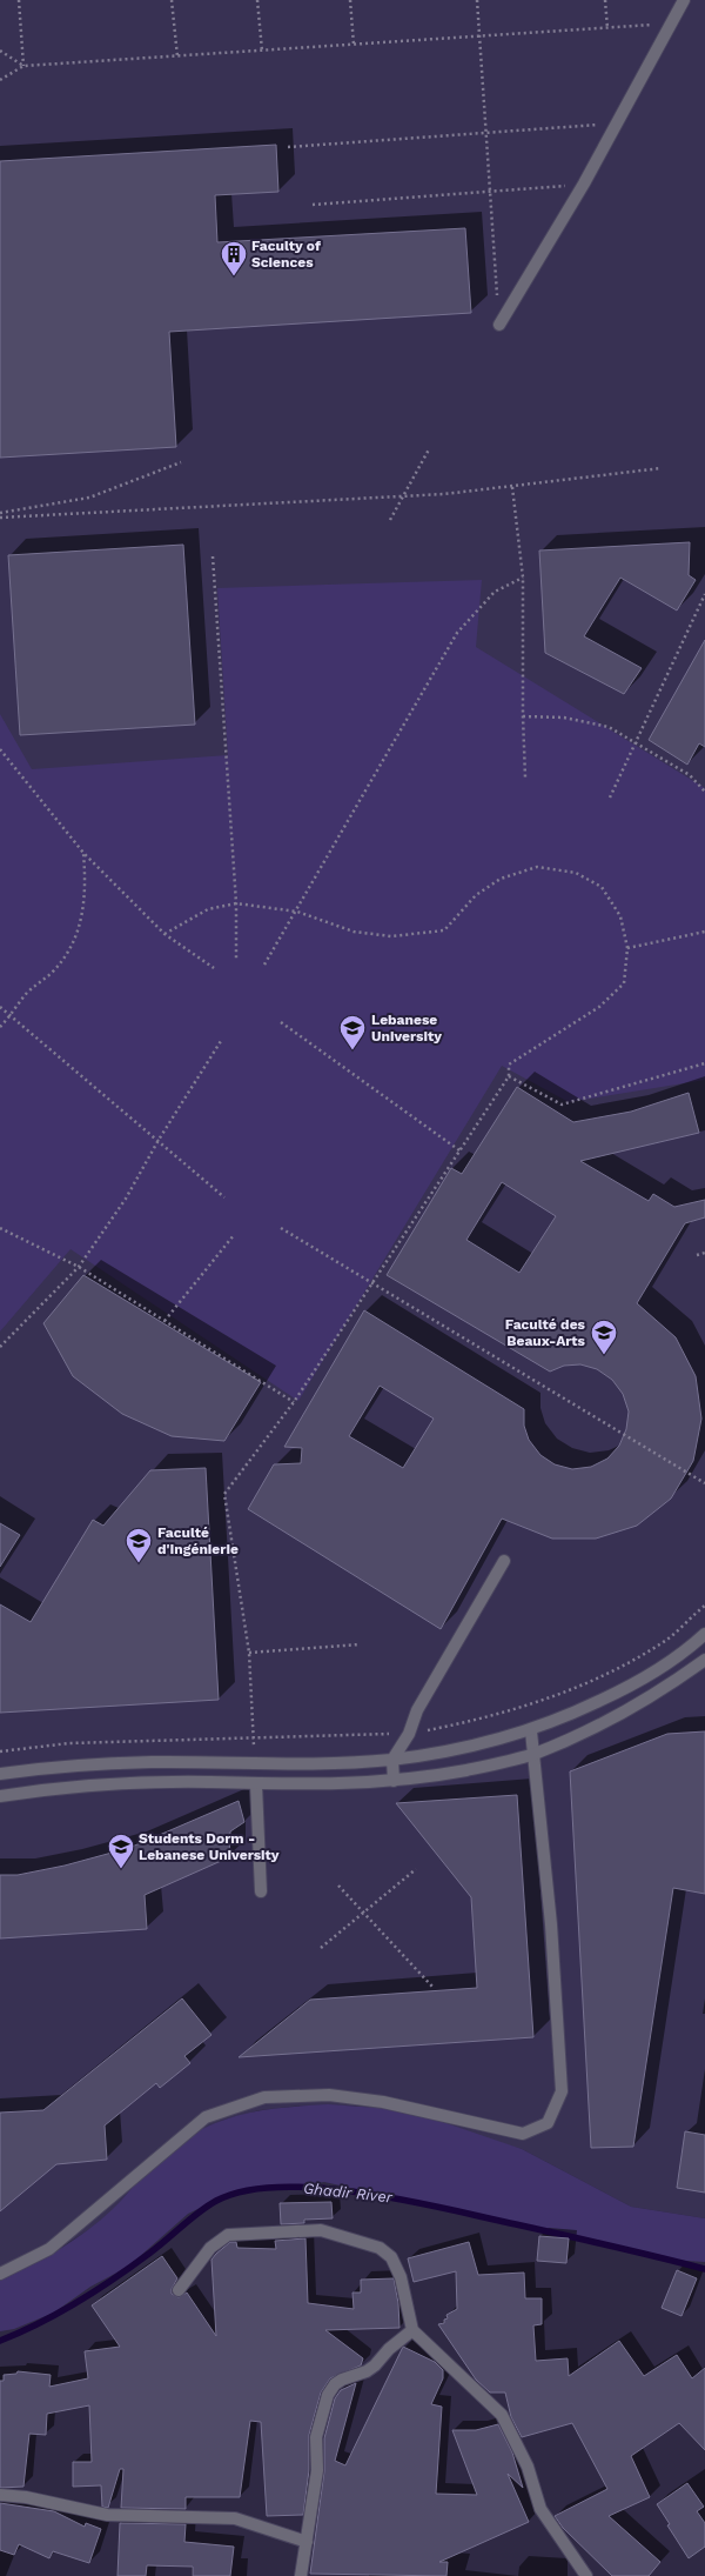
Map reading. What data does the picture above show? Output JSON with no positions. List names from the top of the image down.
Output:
{
  "water": ["Ghadir River"],
  "places": {
    "building": ["Faculty of Sciences"],
    "school or university": [
      "Lebanese University",
      "Faculté des Beaux-Arts",
      "Faculté d'Ingénierie",
      "Students Dorm - Lebanese University"
    ]
  }
}
